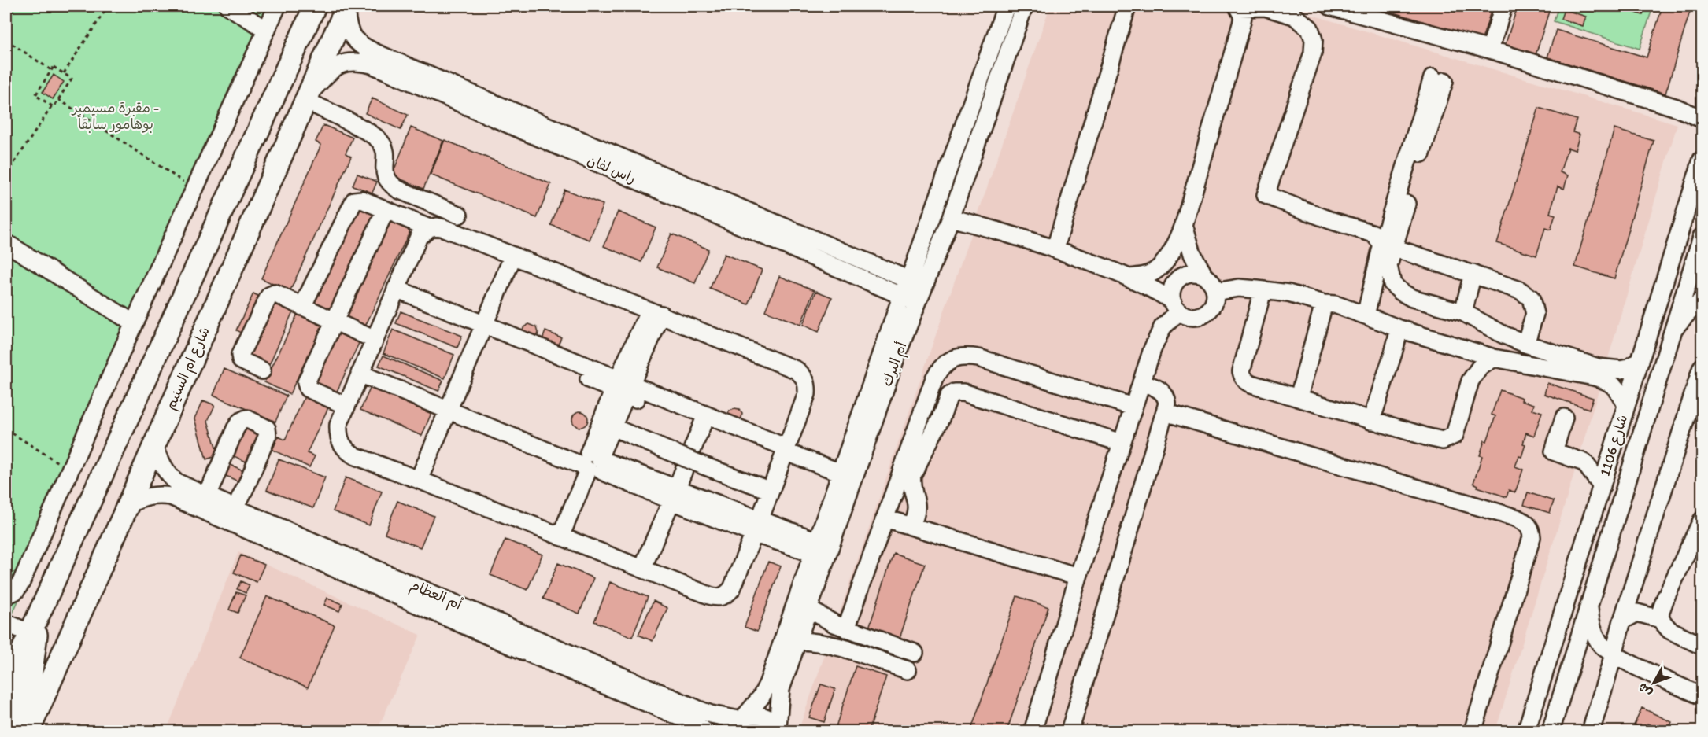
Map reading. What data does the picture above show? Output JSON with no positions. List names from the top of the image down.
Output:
{
  "streets": {
    "main road": ["شارع ام السنيم"],
    "street": [
      "راس لفان",
      "أم البرك",
      "شارع 1106",
      "أم العظام"
    ]
  },
  "crossings": [
    ["راس لفان", "أم البرك"],
    ["راس لفان", "شارع ام السنيم"],
    ["أم البرك", "أم العظام"],
    ["شارع ام السنيم", "أم العظام"]
  ],
  "parks": ["مقبرة مسيمير - بوهامور سابقاً"],
  "north": "bottom left"
}
